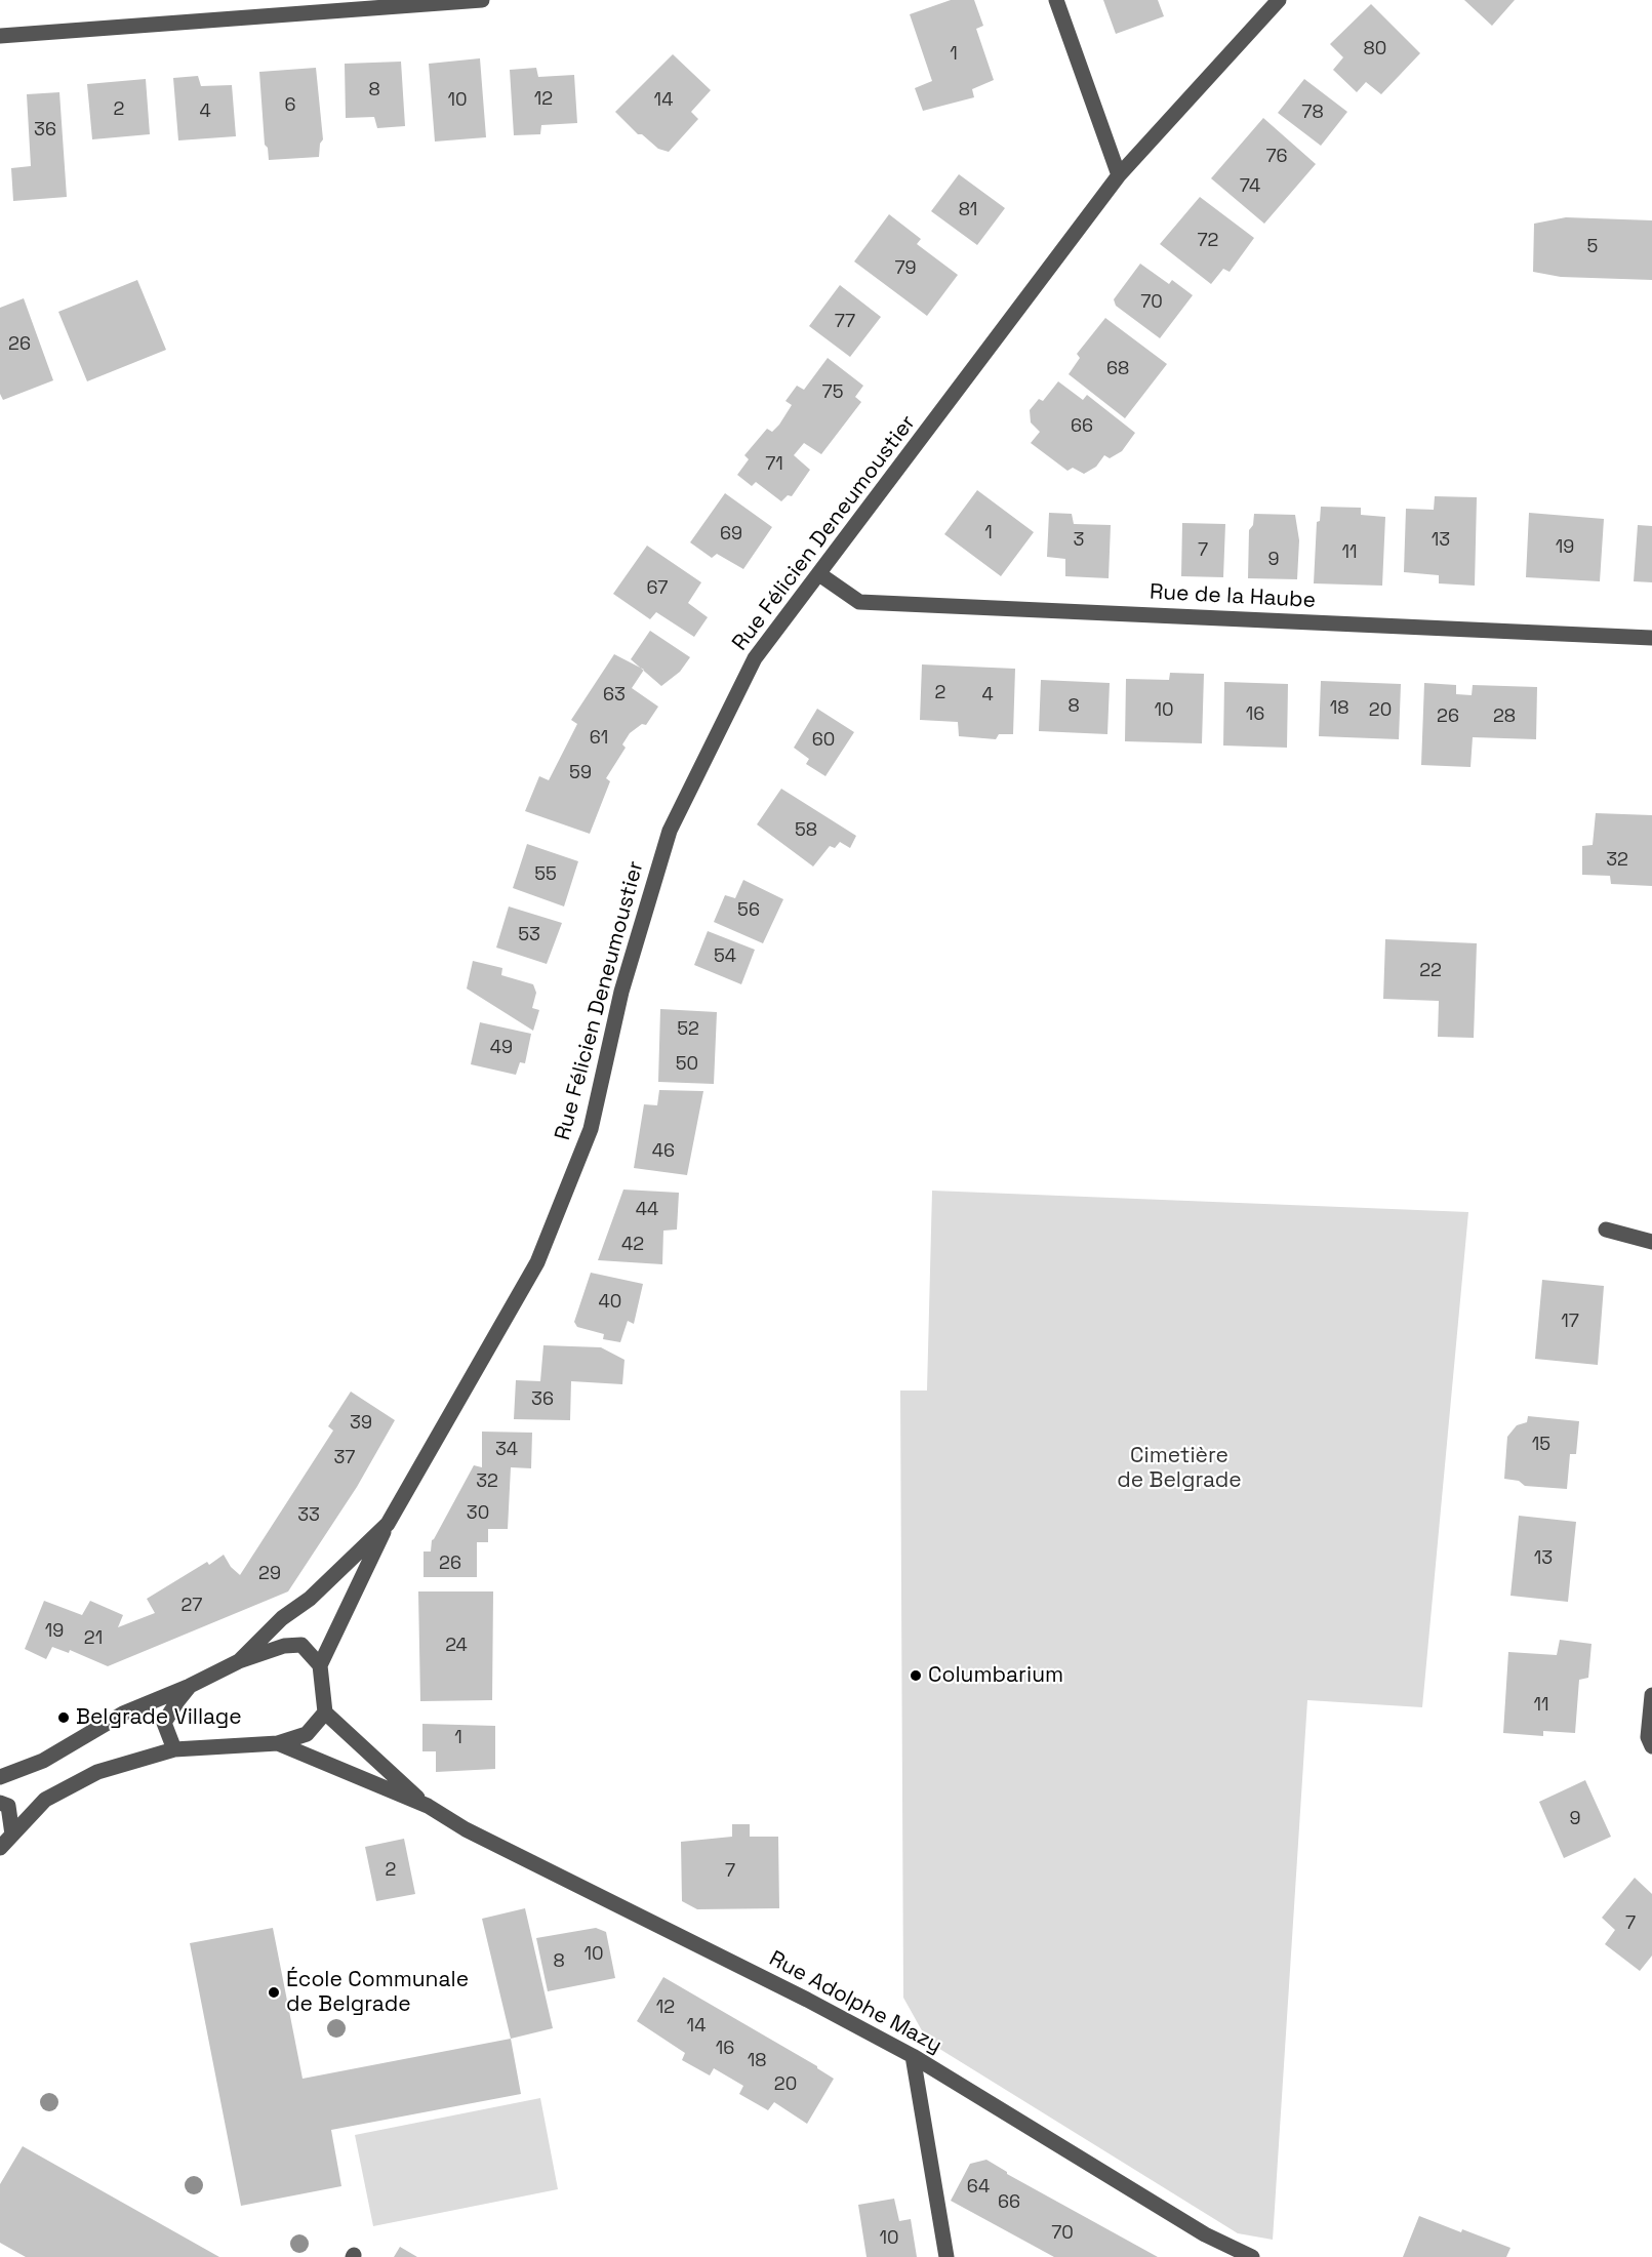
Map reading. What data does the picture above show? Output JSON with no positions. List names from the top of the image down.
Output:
{
  "streets": {
    "street": ["Rue Félicien Deneumoustier", "Rue de la Haube", "Rue Adolphe Mazy"]
  },
  "crossings": [
    ["Rue Félicien Deneumoustier", "Rue de la Haube"]
  ],
  "parks": ["Cimetière de Belgrade"],
  "places": ["Columbarium", "Belgrade Village", "École Communale de Belgrade"],
  "house_numbers": [
    "80",
    "1",
    "8",
    "12",
    "10",
    "14",
    "6",
    "2",
    "4",
    "78",
    "36",
    "76",
    "74",
    "81",
    "72",
    "5",
    "79",
    "70",
    "77",
    "26",
    "68",
    "75",
    "66",
    "71",
    "1",
    "69",
    "3",
    "13",
    "19",
    "7",
    "11",
    "9",
    "67",
    "2",
    "63",
    "4",
    "8",
    "18",
    "10",
    "20",
    "16",
    "26",
    "28",
    "61",
    "60",
    "59",
    "58",
    "32",
    "55",
    "56",
    "53",
    "54",
    "22",
    "52",
    "49",
    "50",
    "46",
    "44",
    "42",
    "40",
    "17",
    "36",
    "39",
    "15",
    "34",
    "37",
    "32",
    "30",
    "33",
    "13",
    "26",
    "29",
    "27",
    "19",
    "21",
    "24",
    "11",
    "1",
    "9",
    "2",
    "7",
    "7",
    "10",
    "8",
    "12",
    "14",
    "16",
    "18",
    "20",
    "64",
    "66",
    "70",
    "10"
  ]
}
